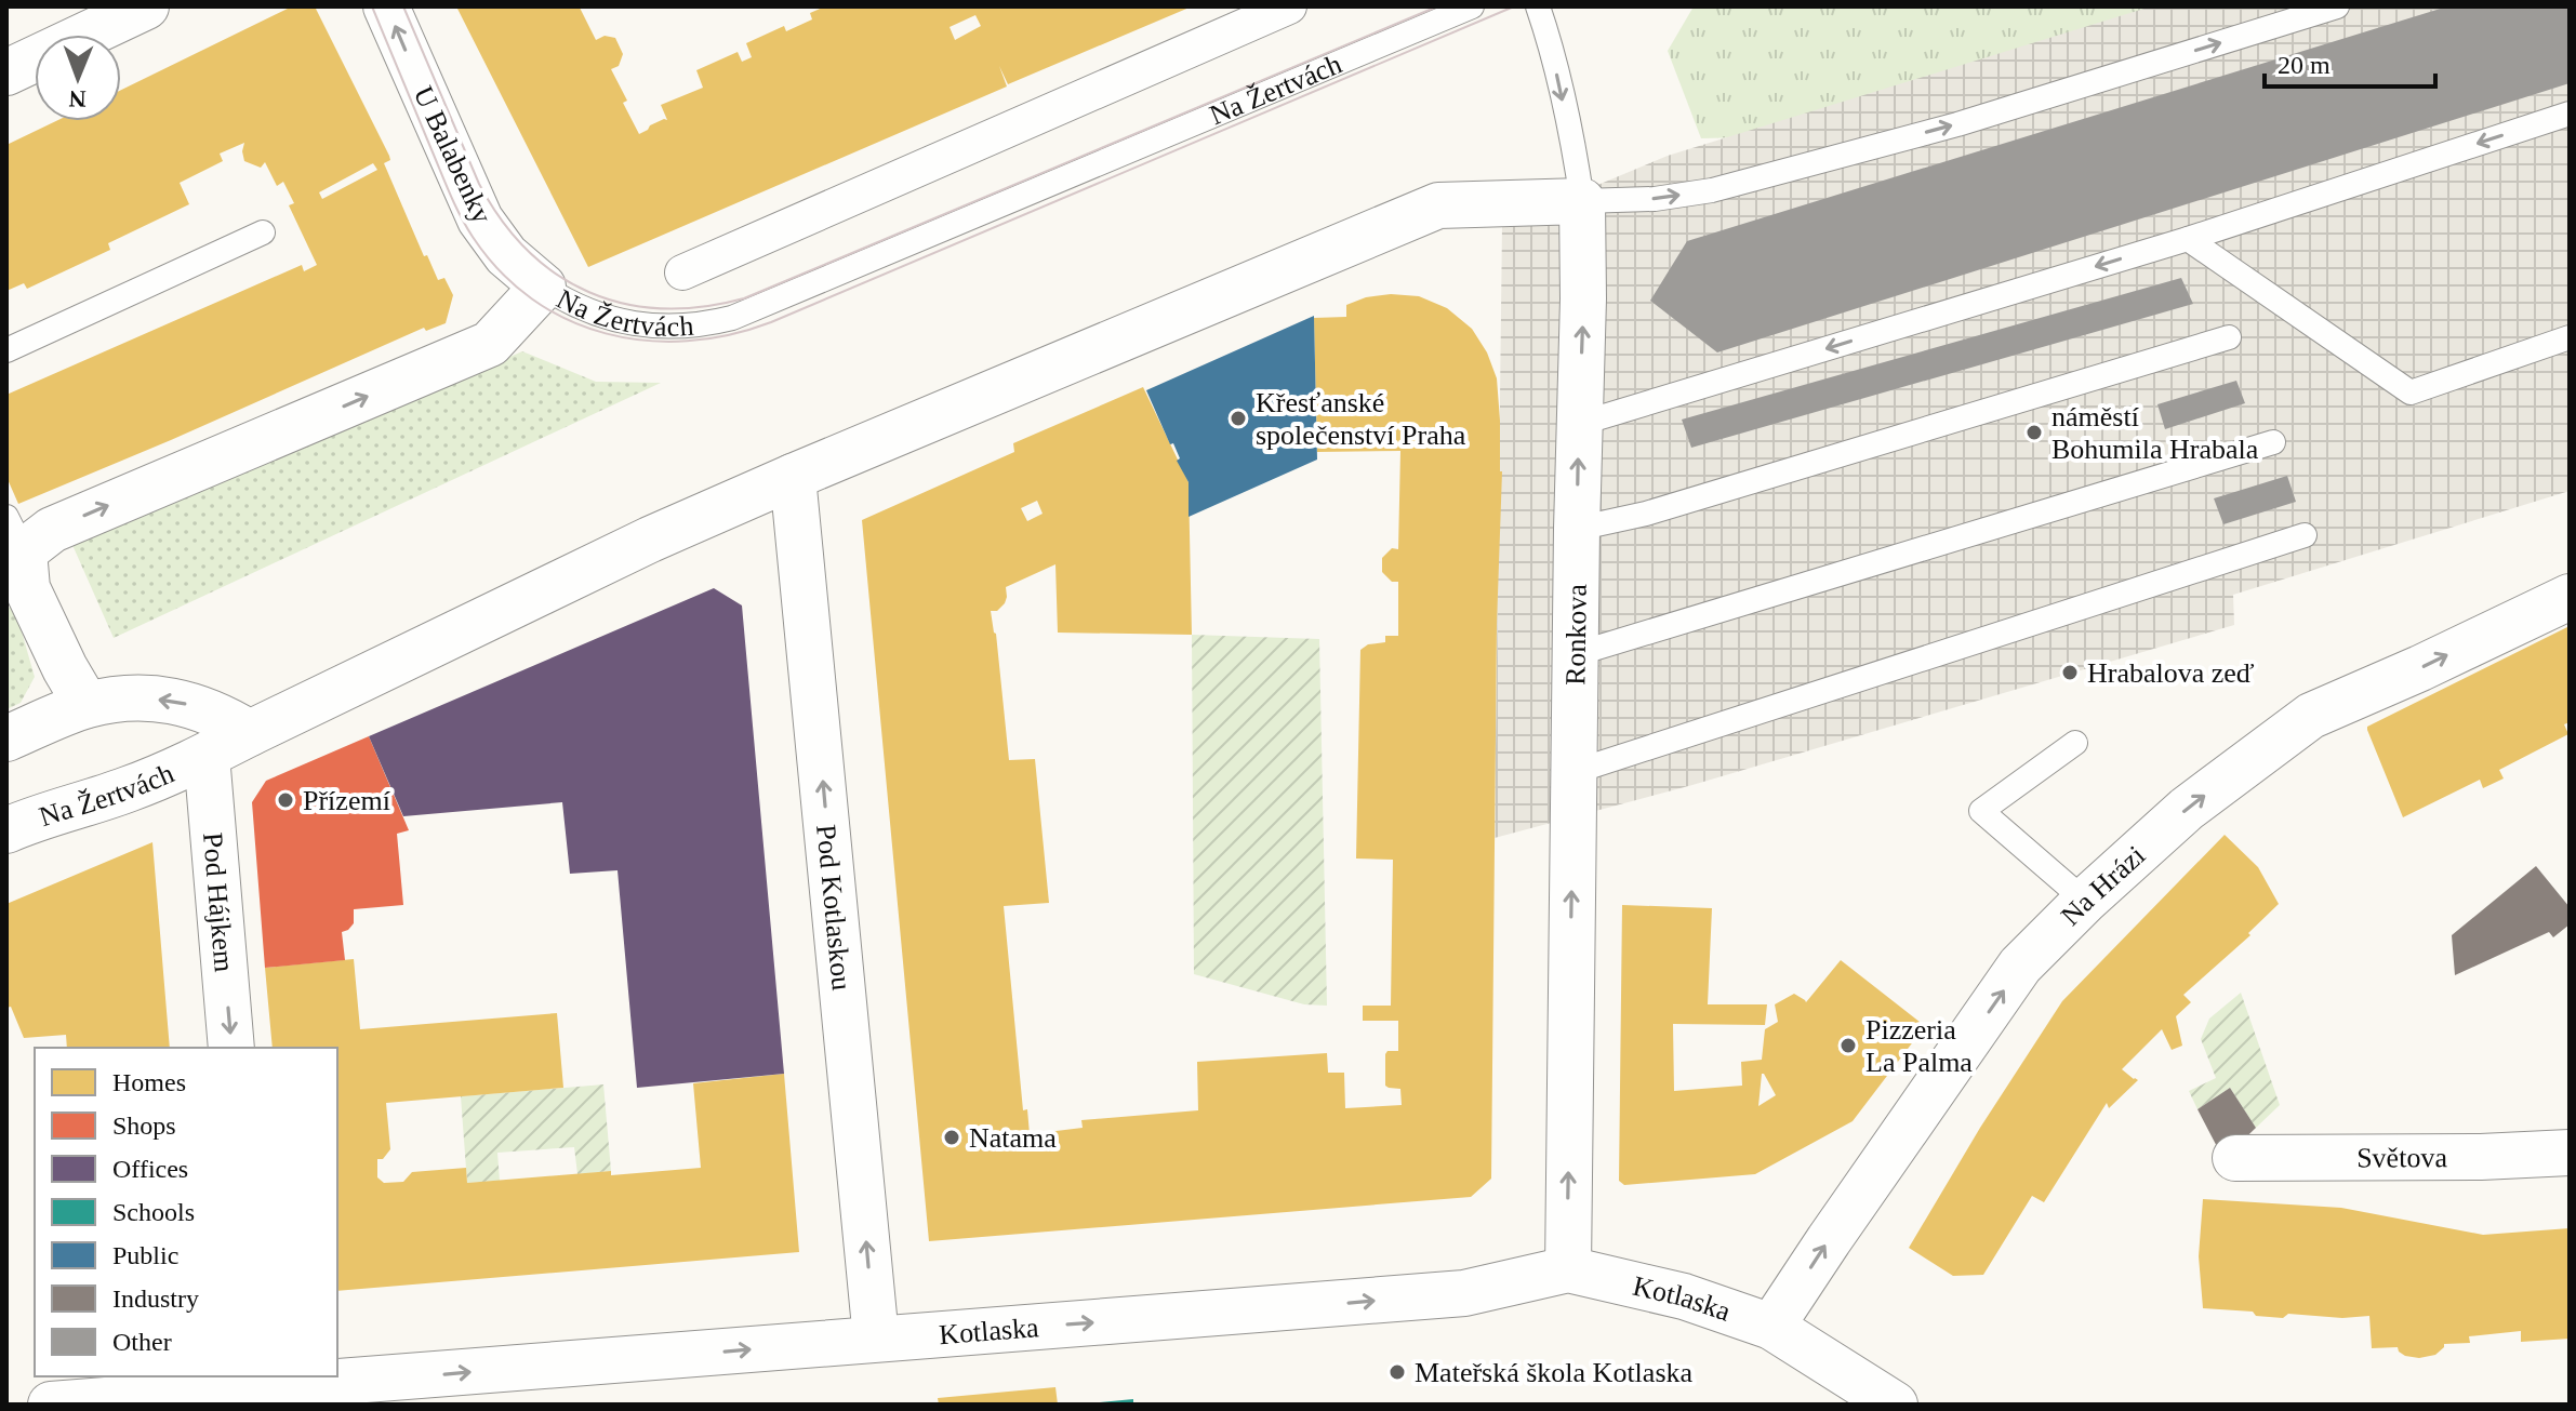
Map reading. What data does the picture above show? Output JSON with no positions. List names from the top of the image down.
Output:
{
  "streets": {
    "street": [
      "Na Žertvách",
      "U Balabenky",
      "Ronkova",
      "Na Hrázi",
      "Pod Hájkem",
      "Pod Kotlaskou",
      "Světova",
      "Kotlaska"
    ]
  },
  "crossings": [
    ["Na Žertvách", "U Balabenky"],
    ["Na Žertvách", "Ronkova"],
    ["Na Žertvách", "Pod Hájkem"],
    ["Na Žertvách", "Pod Kotlaskou"],
    ["Ronkova", "Kotlaska"],
    ["Na Hrázi", "Kotlaska"],
    ["Pod Kotlaskou", "Kotlaska"]
  ],
  "one_way": [
    "U Balabenky",
    "Na Hrázi",
    "Pod Hájkem",
    "Pod Kotlaskou",
    "Kotlaska"
  ],
  "places": [
    "Křesťanské společenství Praha",
    "náměstí Bohumila Hrabala",
    "Hrabalova zeď",
    "Přízemí",
    "Pizzeria La Palma",
    "Natama",
    "Mateřská škola Kotlaska"
  ],
  "legend": [
    "Homes",
    "Shops",
    "Offices",
    "Schools",
    "Public",
    "Industry",
    "Other"
  ],
  "scale_bar": "20 m",
  "north": "bottom"
}
